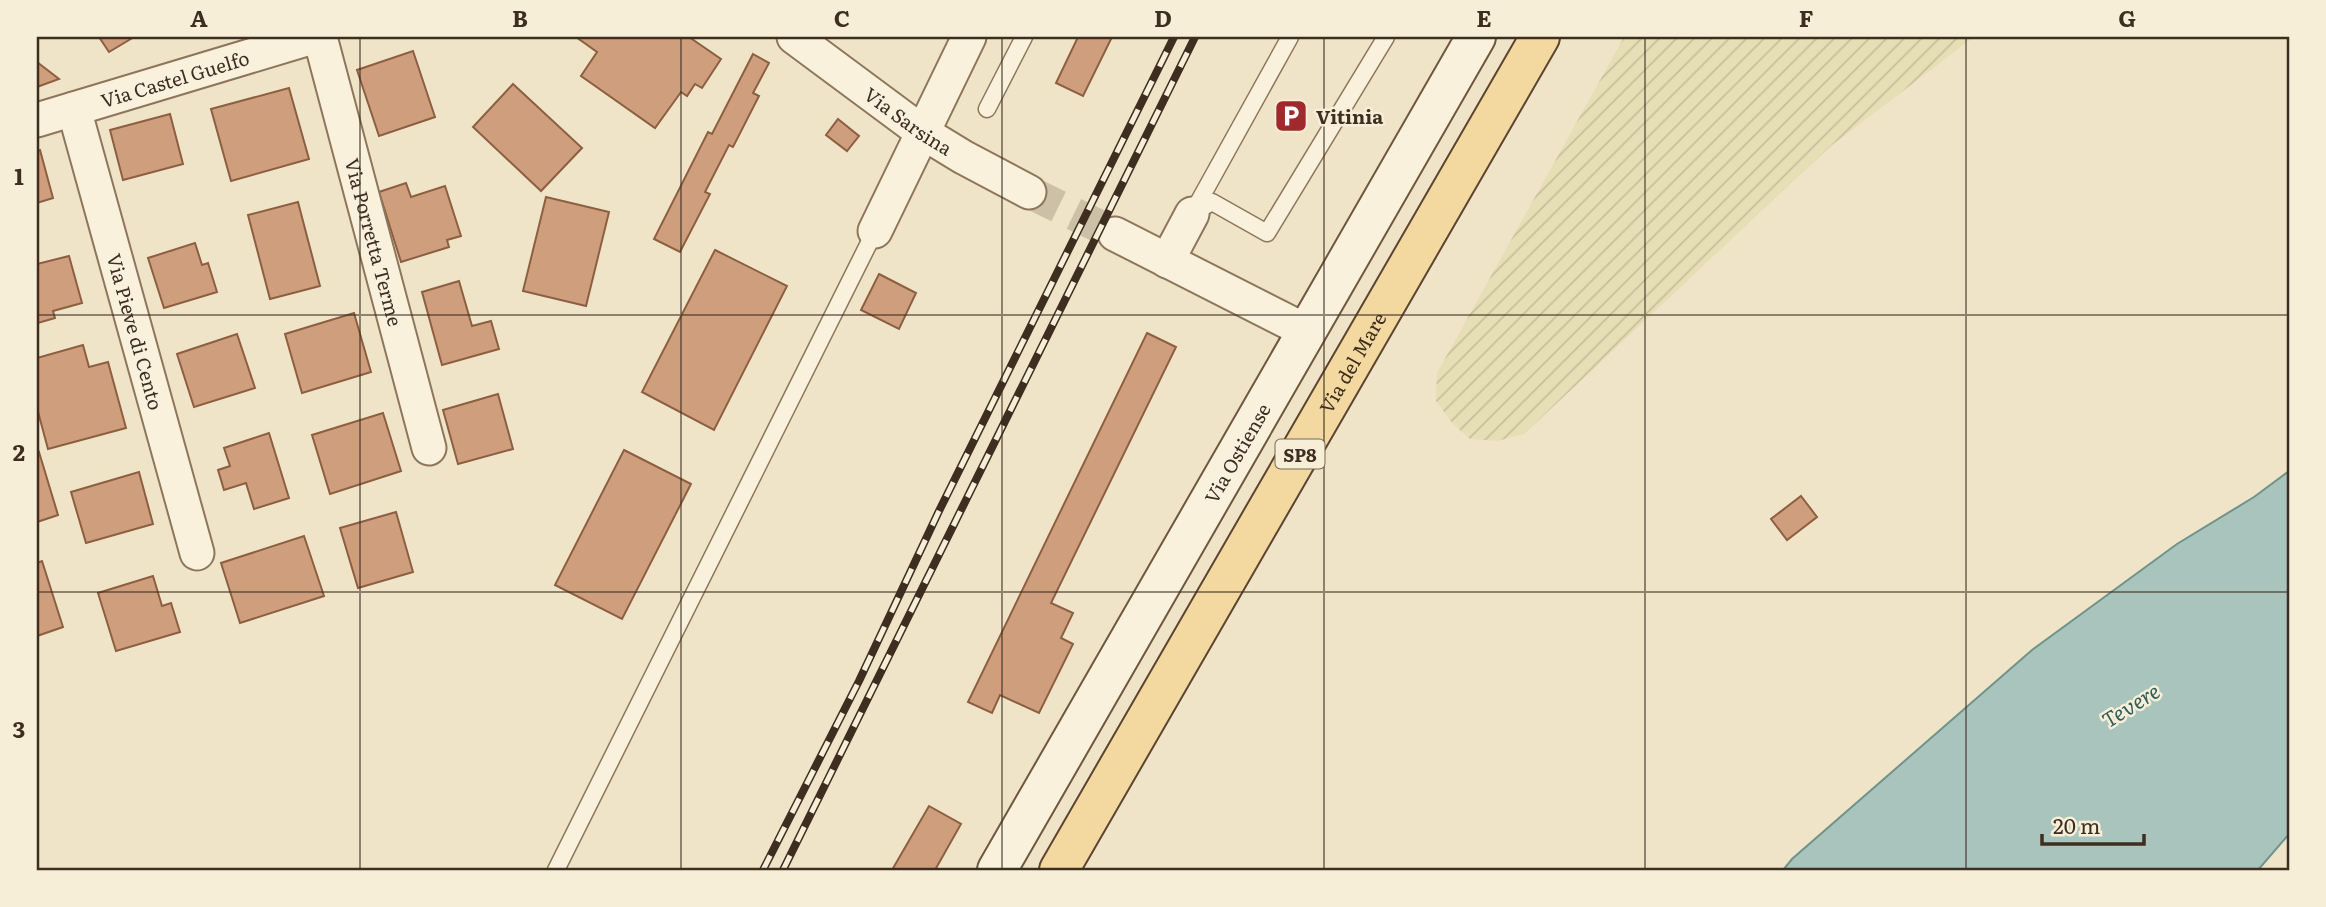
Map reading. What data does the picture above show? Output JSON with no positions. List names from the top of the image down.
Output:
{
  "streets": {
    "main road": ["Via del Mare", "Via Ostiense", "SP8"],
    "street": [
      "Via Castel Guelfo",
      "Via Sarsina",
      "Via Porretta Terme",
      "Via Pieve di Cento"
    ]
  },
  "crossings": [
    ["Via Castel Guelfo", "Via Pieve di Cento"]
  ],
  "water": ["Tevere"],
  "places": {
    "parking": ["Vitinia"]
  },
  "scale_bar": "20 m",
  "grid": {
    "columns": [
      "A",
      "B",
      "C",
      "D",
      "E",
      "F",
      "G"
    ],
    "rows": ["1", "2", "3"]
  }
}
